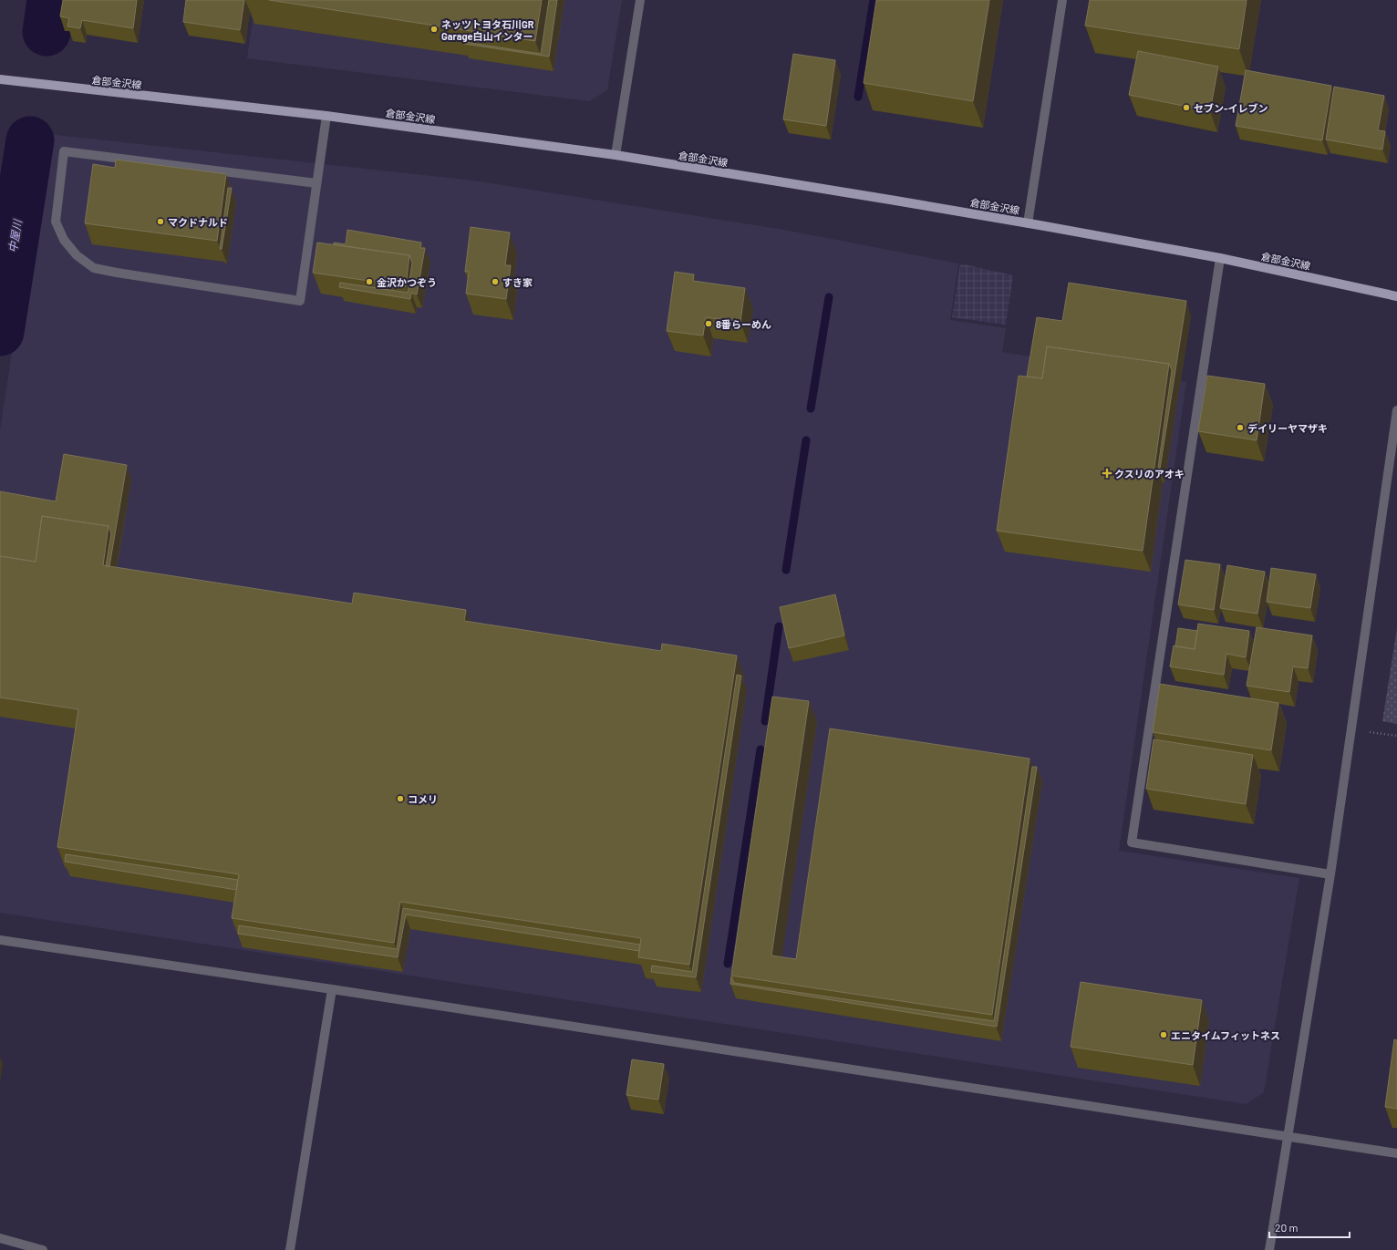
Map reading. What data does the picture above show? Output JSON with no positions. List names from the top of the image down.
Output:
{
  "streets": {
    "main road": ["倉部金沢線"]
  },
  "water": ["中屋川"],
  "places": {
    "other": [
      "ネッツトヨタ石川GR Garage白山インター",
      "セブン-イレブン",
      "マクドナルド",
      "金沢かつぞう",
      "すき家",
      "8番らーめん",
      "デイリーヤマザキ",
      "コメリ",
      "エニタイムフィットネス"
    ],
    "health": ["クスリのアオキ"]
  },
  "scale_bar": "20 m"
}
